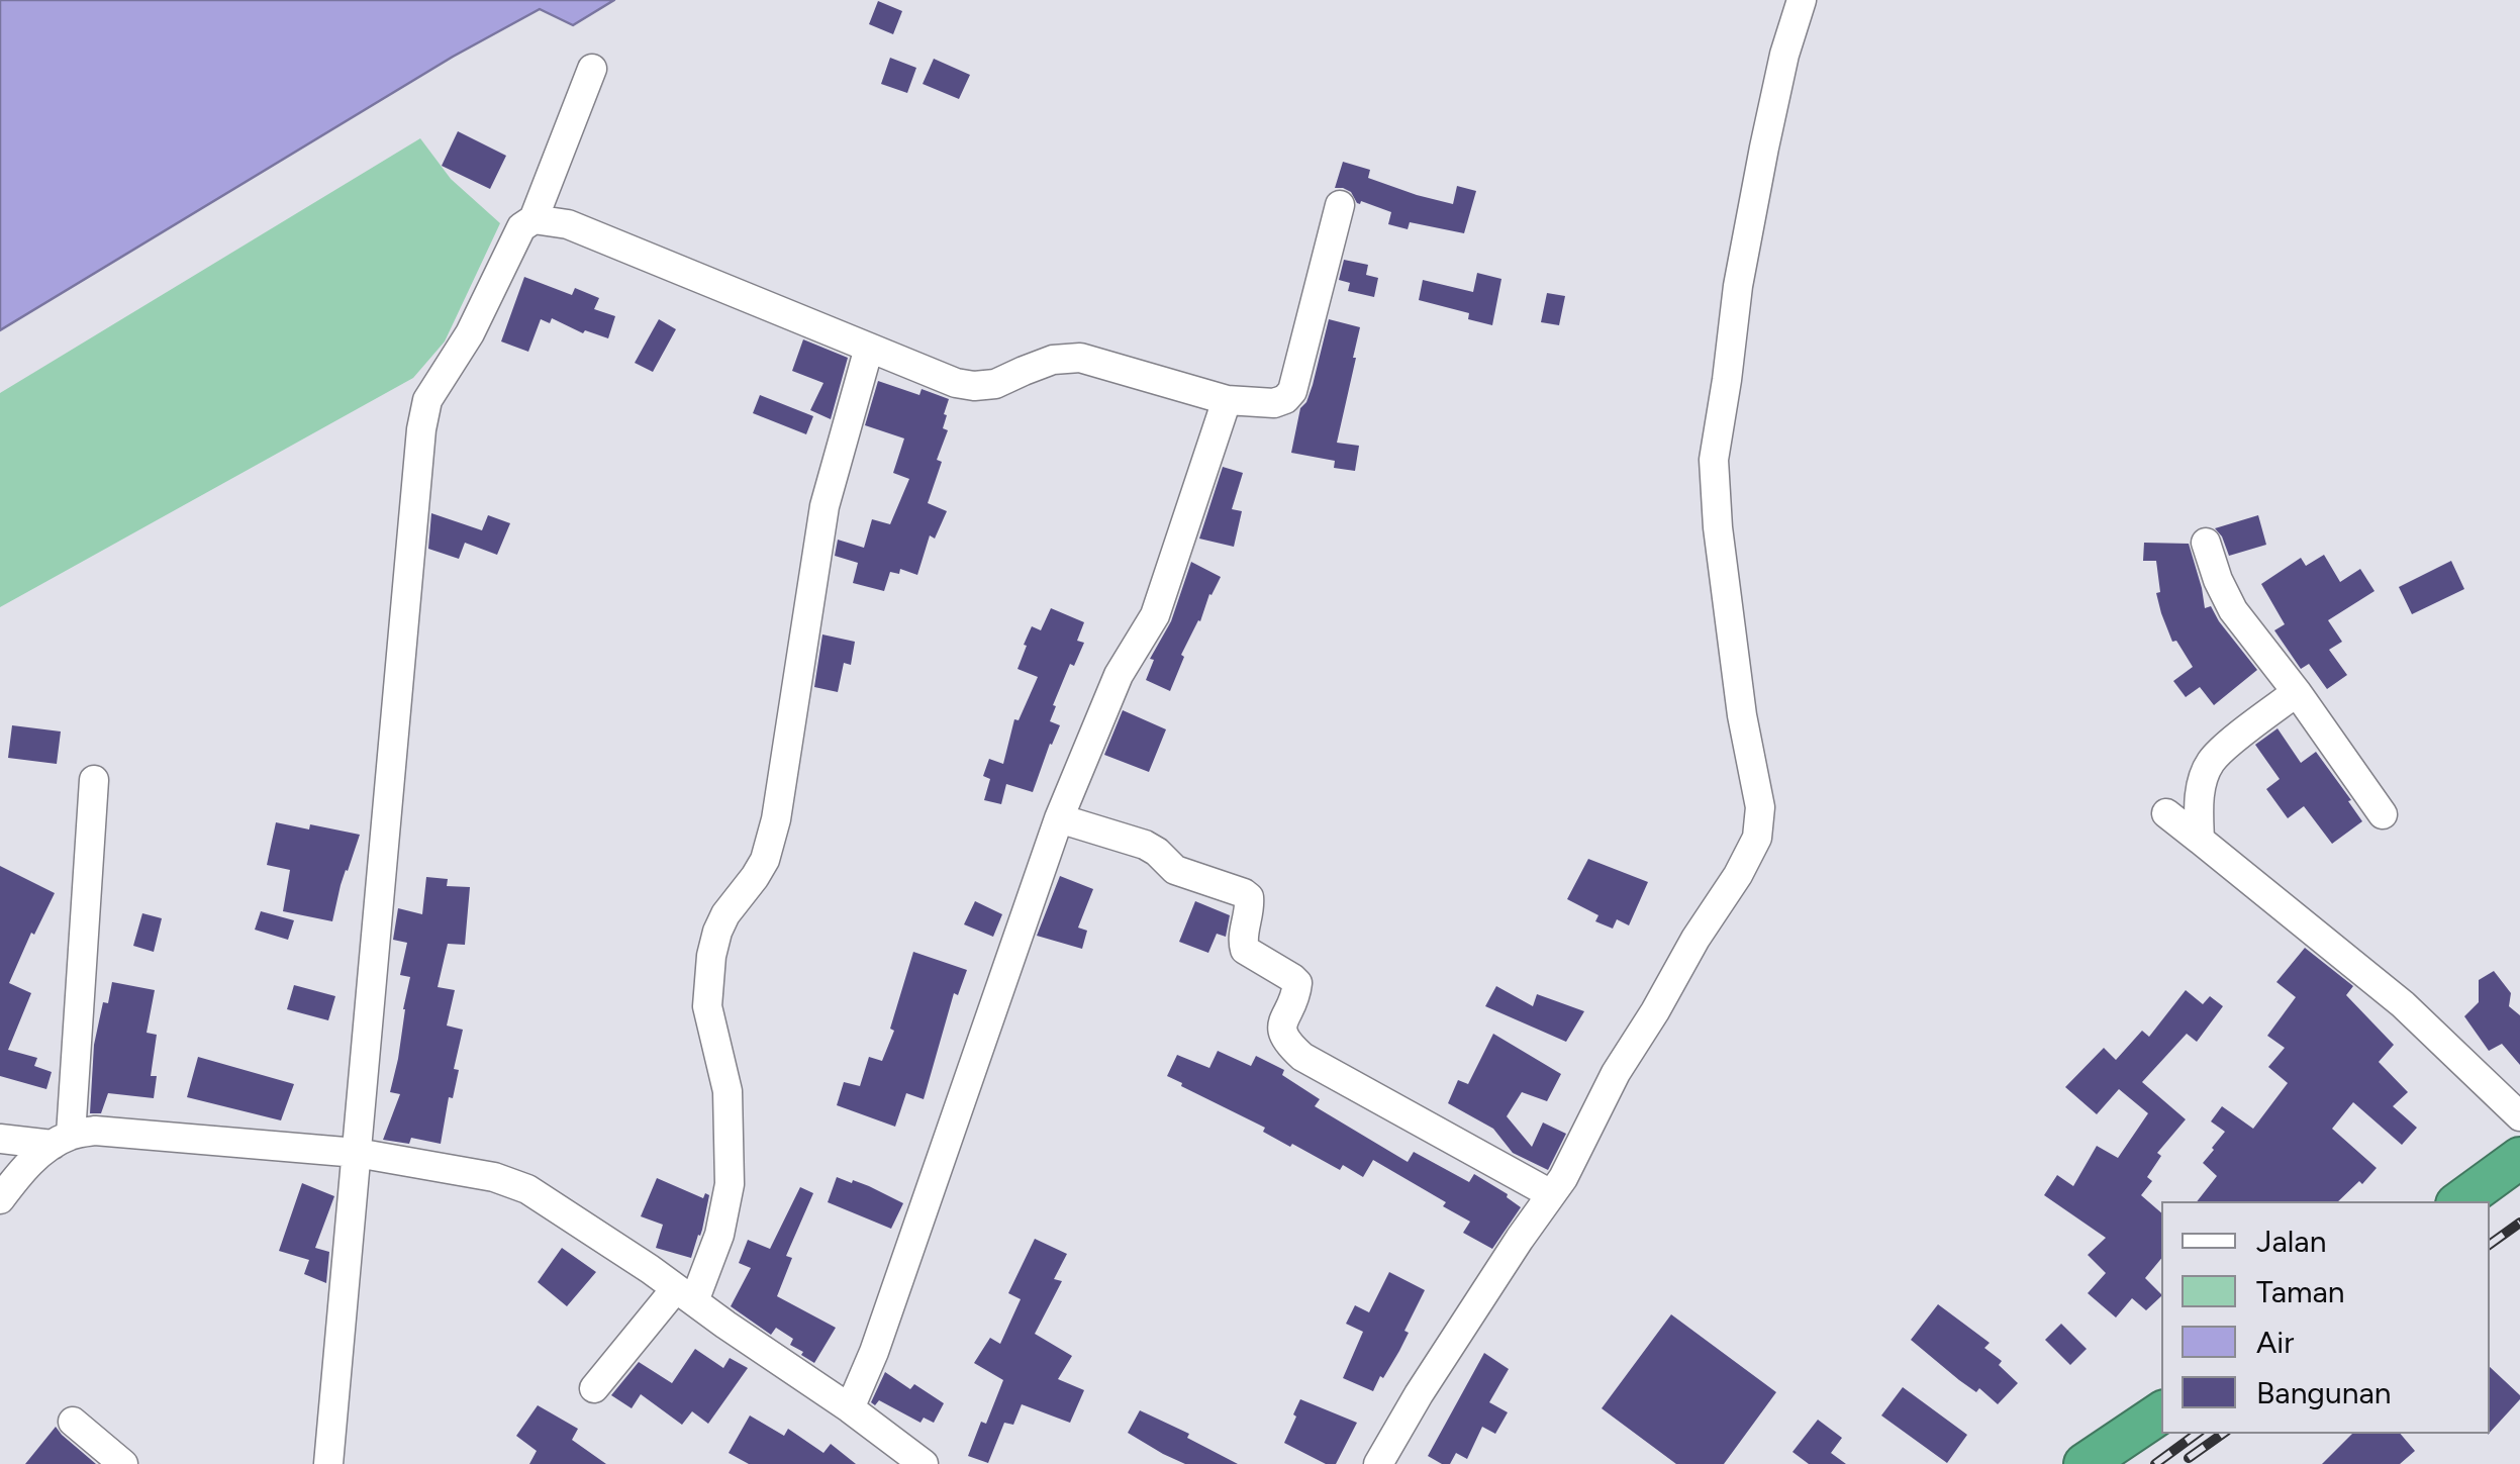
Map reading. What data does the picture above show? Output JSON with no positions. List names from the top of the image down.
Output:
{
  "legend": [
    "Jalan",
    "Taman",
    "Air",
    "Bangunan"
  ]
}
